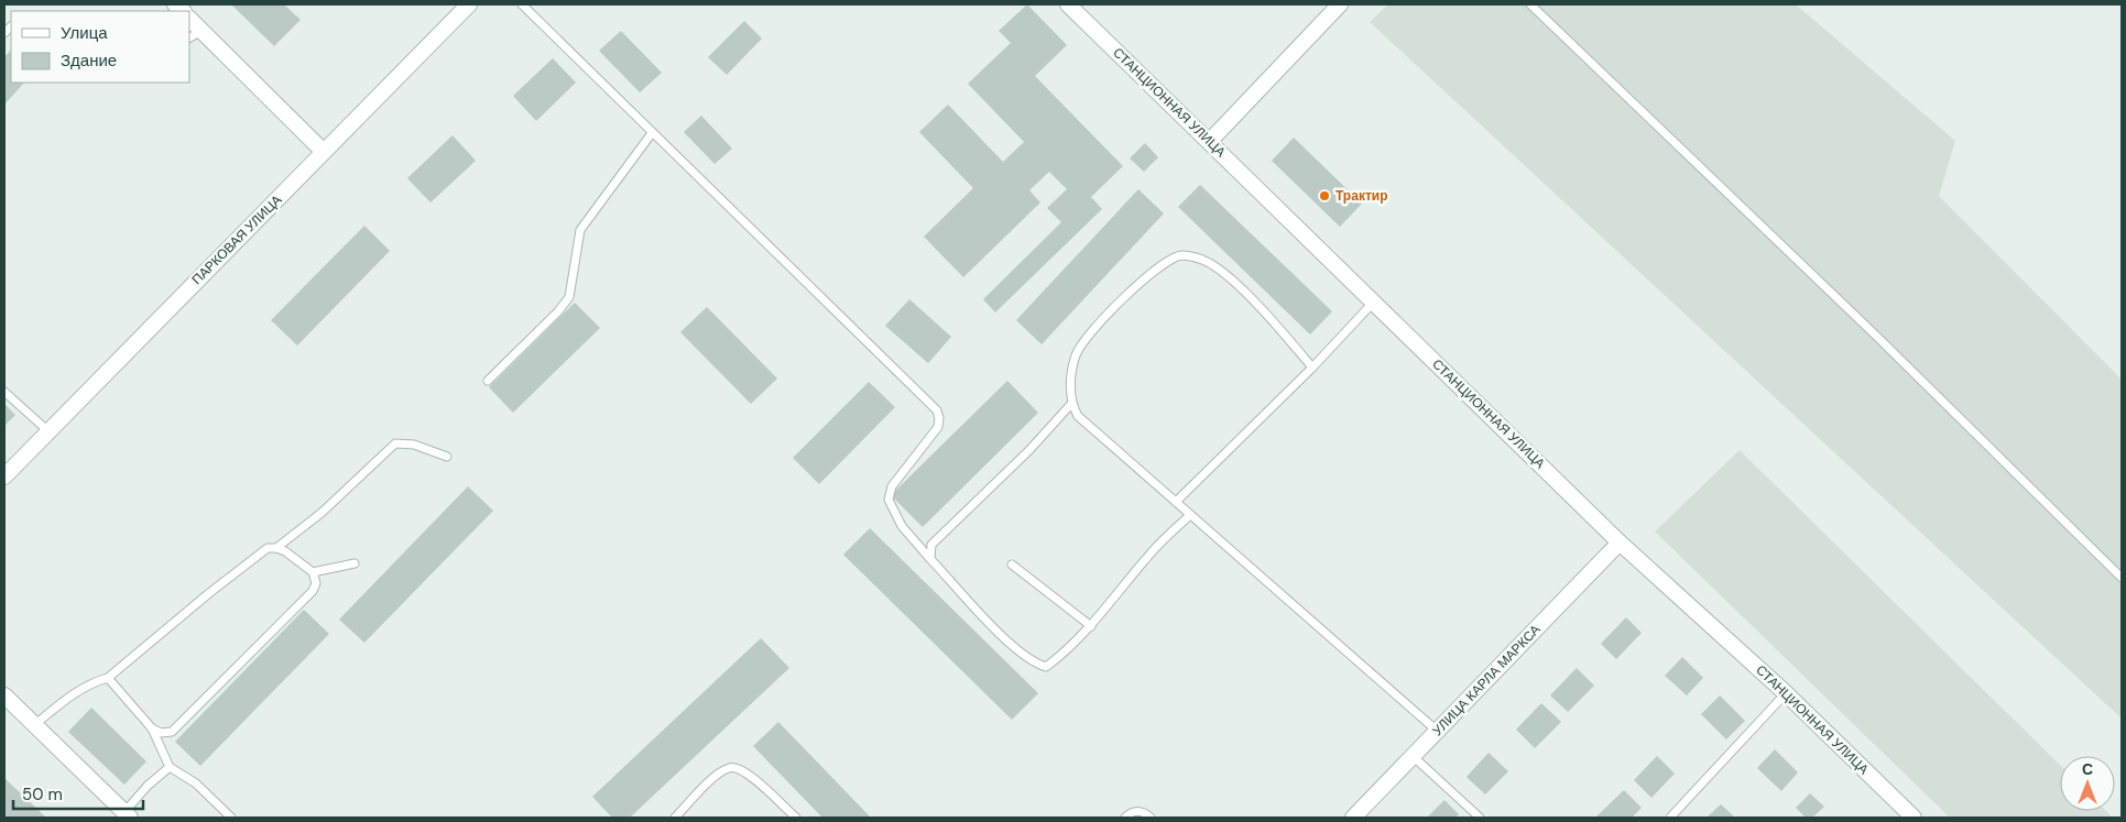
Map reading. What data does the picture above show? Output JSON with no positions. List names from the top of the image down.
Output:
{
  "streets": {
    "street": ["СТАНЦИОННАЯ УЛИЦА", "ПАРКОВАЯ УЛИЦА", "УЛИЦА КАРЛА МАРКСА"]
  },
  "crossings": [
    ["СТАНЦИОННАЯ УЛИЦА", "УЛИЦА КАРЛА МАРКСА"]
  ],
  "places": ["Трактир"],
  "legend": ["Улица", "Здание"],
  "scale_bar": "50 m",
  "north": "top"
}
